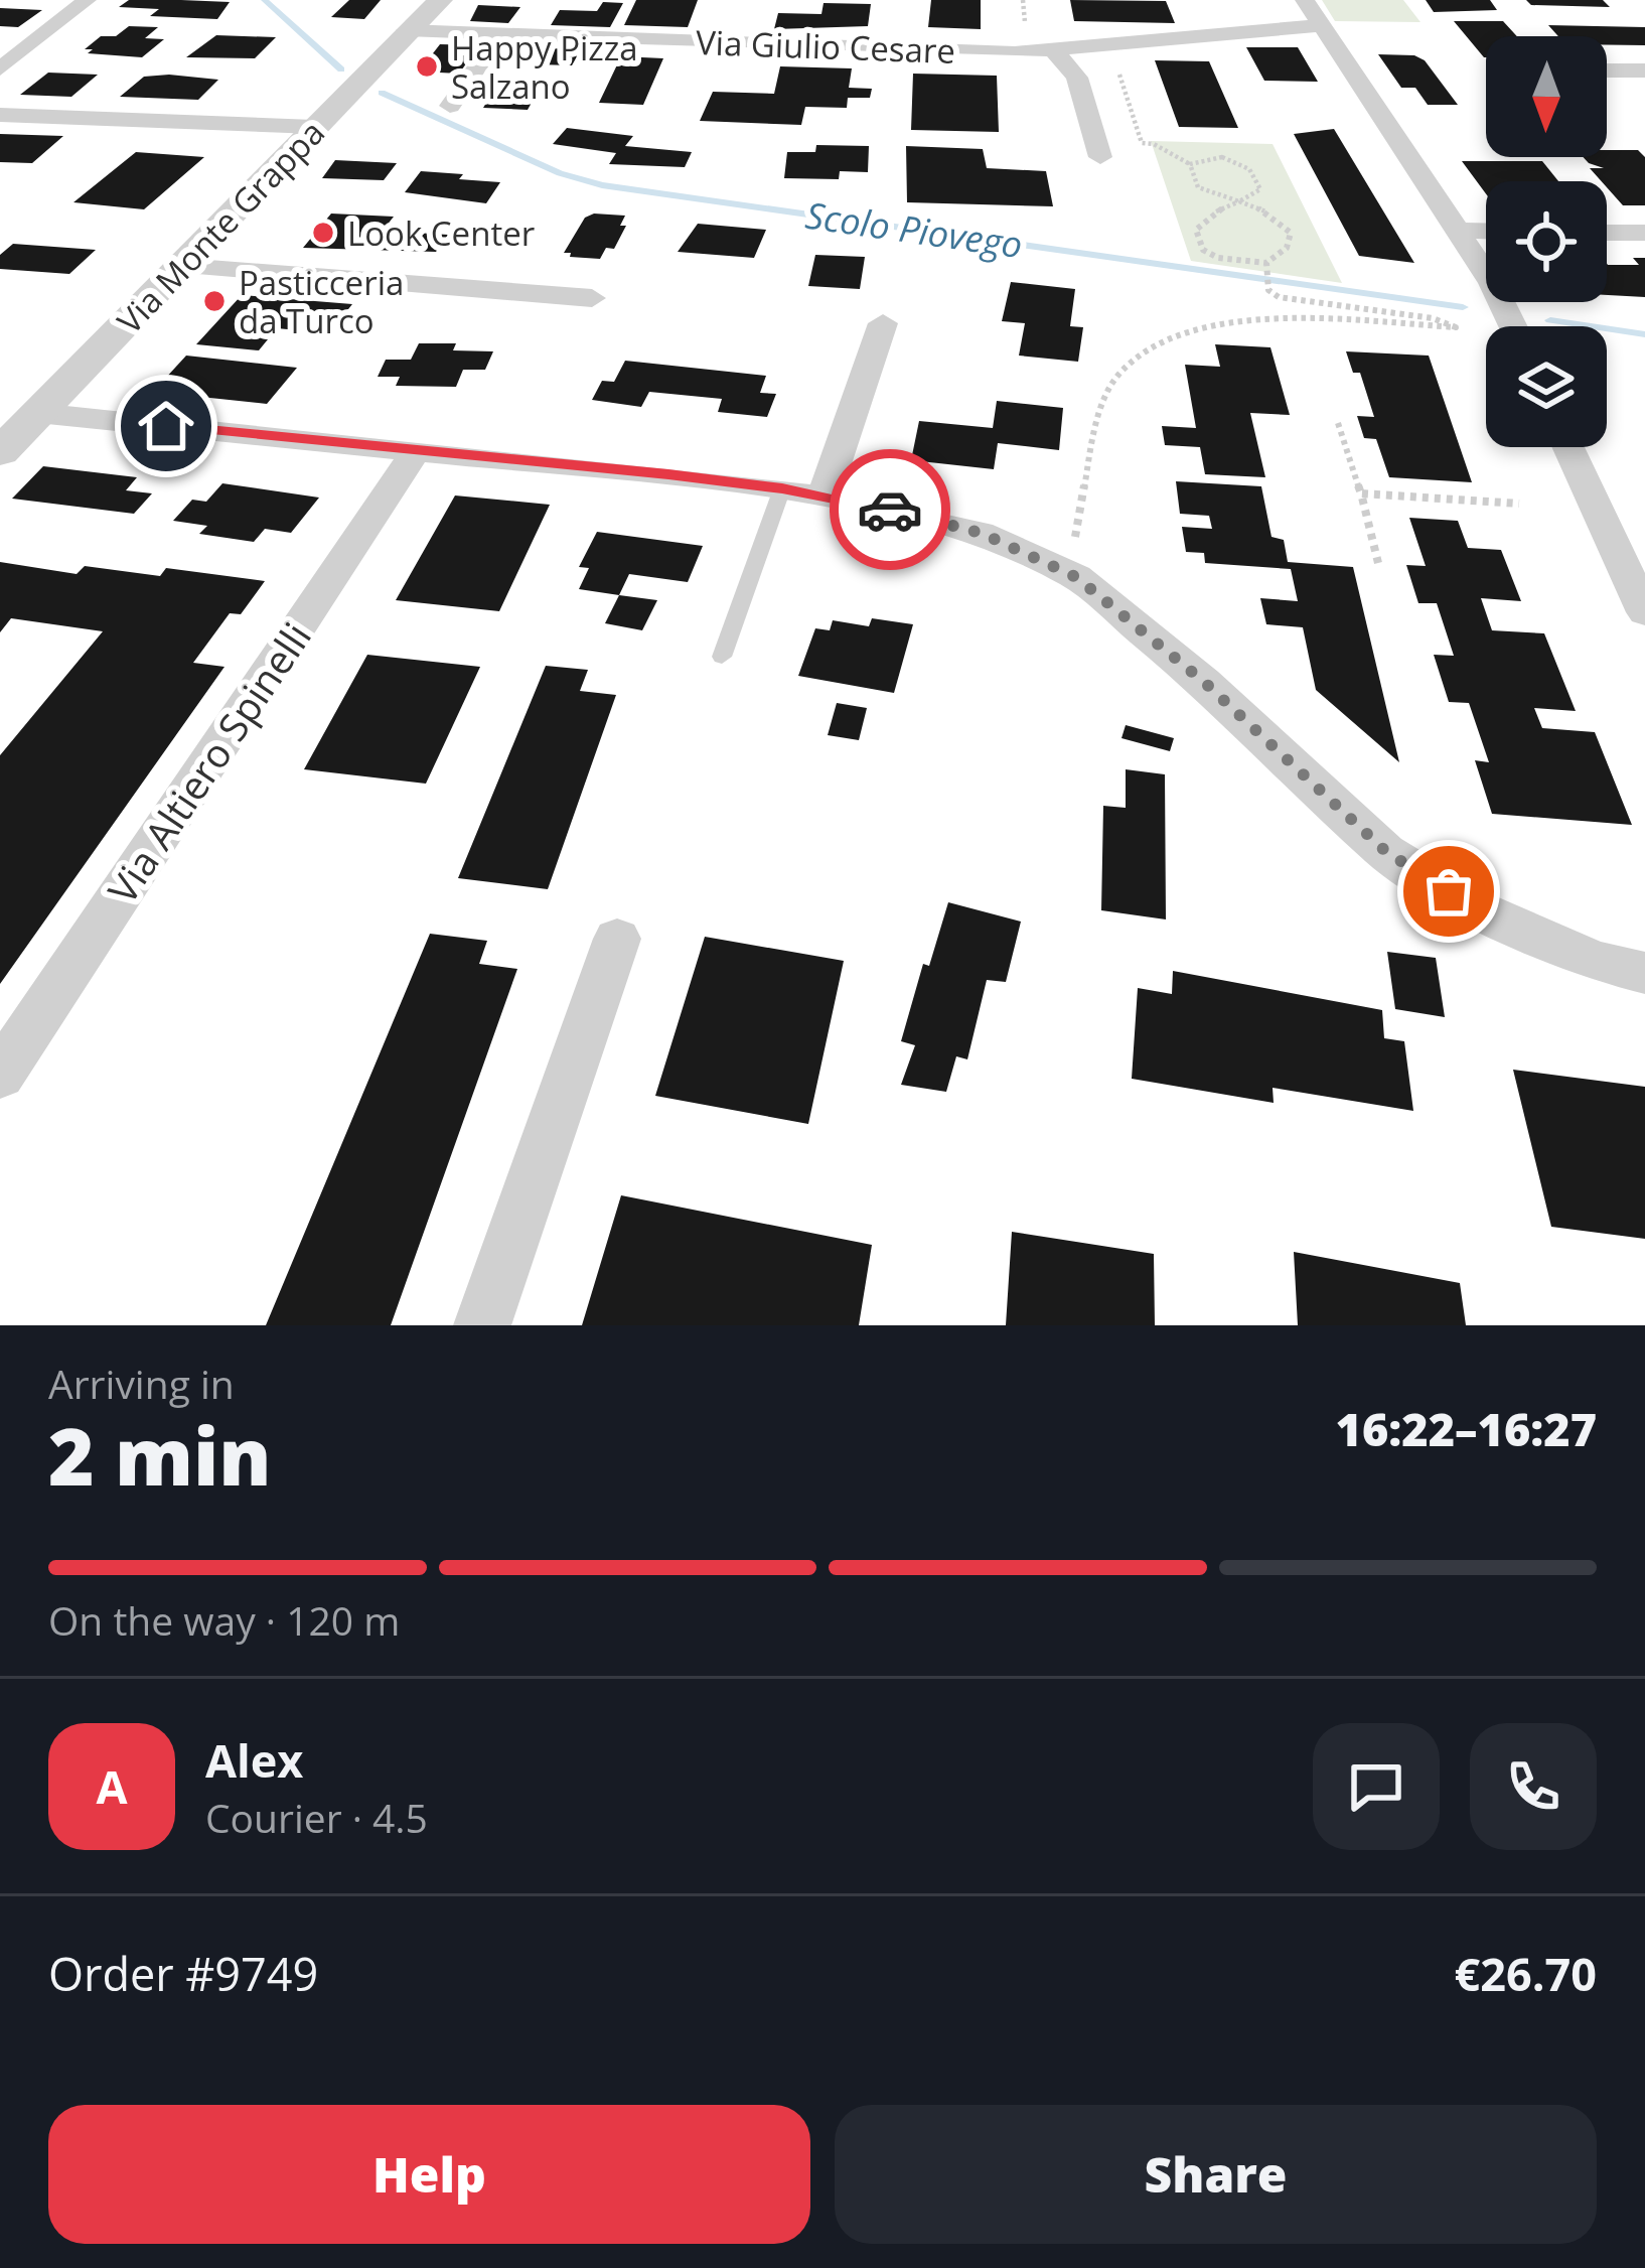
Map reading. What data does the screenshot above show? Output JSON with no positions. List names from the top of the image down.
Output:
{
  "streets": {
    "street": ["Via Giulio Cesare", "Via Monte Grappa", "Via Altiero Spinelli"]
  },
  "crossings": [
    ["Via Giulio Cesare", "Via Monte Grappa"]
  ],
  "water": ["Scolo Piovego"],
  "places": ["Happy Pizza Salzano", "Look Center", "Pasticceria da Turco"],
  "north": "bottom",
  "page": {
    "heading": ["2 min", "Arriving in", "16:22–16:27"],
    "panel": [
      "Alex",
      "Courier · 4.5",
      "Order #9749",
      "€26.70"
    ],
    "bar": "On the way · 120 m",
    "round": "A",
    "buttons": ["Help", "Share"]
  }
}
